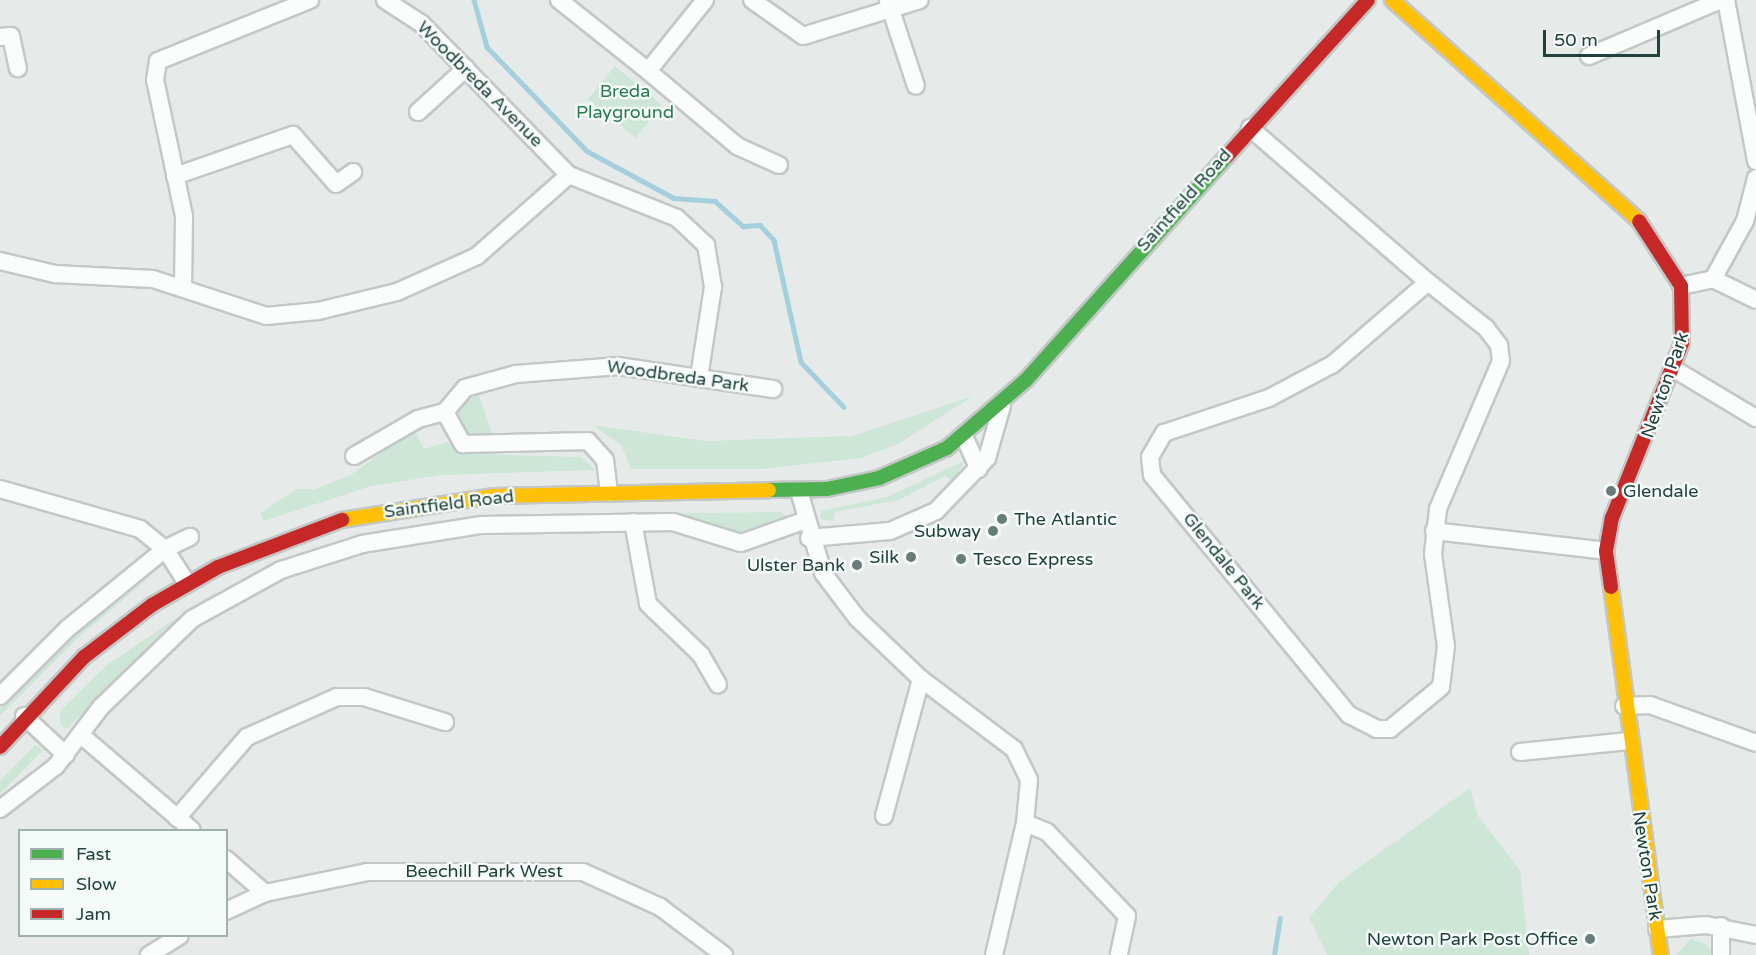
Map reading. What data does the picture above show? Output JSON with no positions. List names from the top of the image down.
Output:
{
  "streets": {
    "main road": ["Saintfield Road", "Newton Park"],
    "street": [
      "Woodbreda Avenue",
      "Woodbreda Park",
      "Glendale Park",
      "Beechill Park West"
    ]
  },
  "crossings": [
    ["Saintfield Road", "Glendale Park"]
  ],
  "parks": ["Breda Playground"],
  "places": [
    "Glendale",
    "The Atlantic",
    "Subway",
    "Silk",
    "Tesco Express",
    "Ulster Bank",
    "Newton Park Post Office"
  ],
  "legend": ["Fast", "Slow", "Jam"],
  "scale_bar": "50 m"
}
